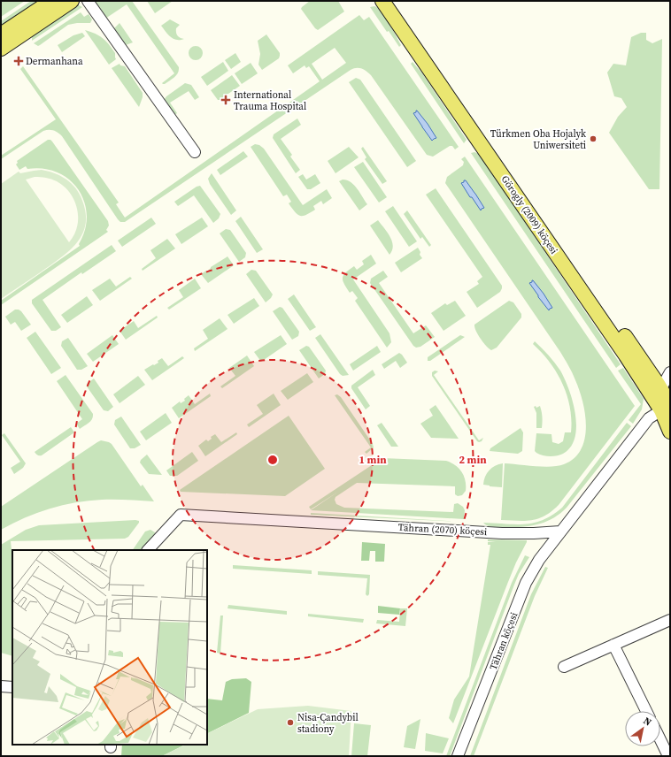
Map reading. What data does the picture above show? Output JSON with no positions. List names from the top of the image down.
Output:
{
  "streets": {
    "main road": ["Görogly (2009) köçesi"],
    "street": ["Tähran (2070) köçesi", "Tähran köçesi"]
  },
  "crossings": [
    ["Tähran (2070) köçesi", "Tähran köçesi"]
  ],
  "places": {
    "health": ["Dermanhana", "International Trauma Hospital"],
    "other": ["Türkmen Oba Hojalyk Uniwersiteti", "Nisa-Çandybil stadiony"]
  },
  "north": "top right",
  "rings": ["1 min", "2 min"]
}
